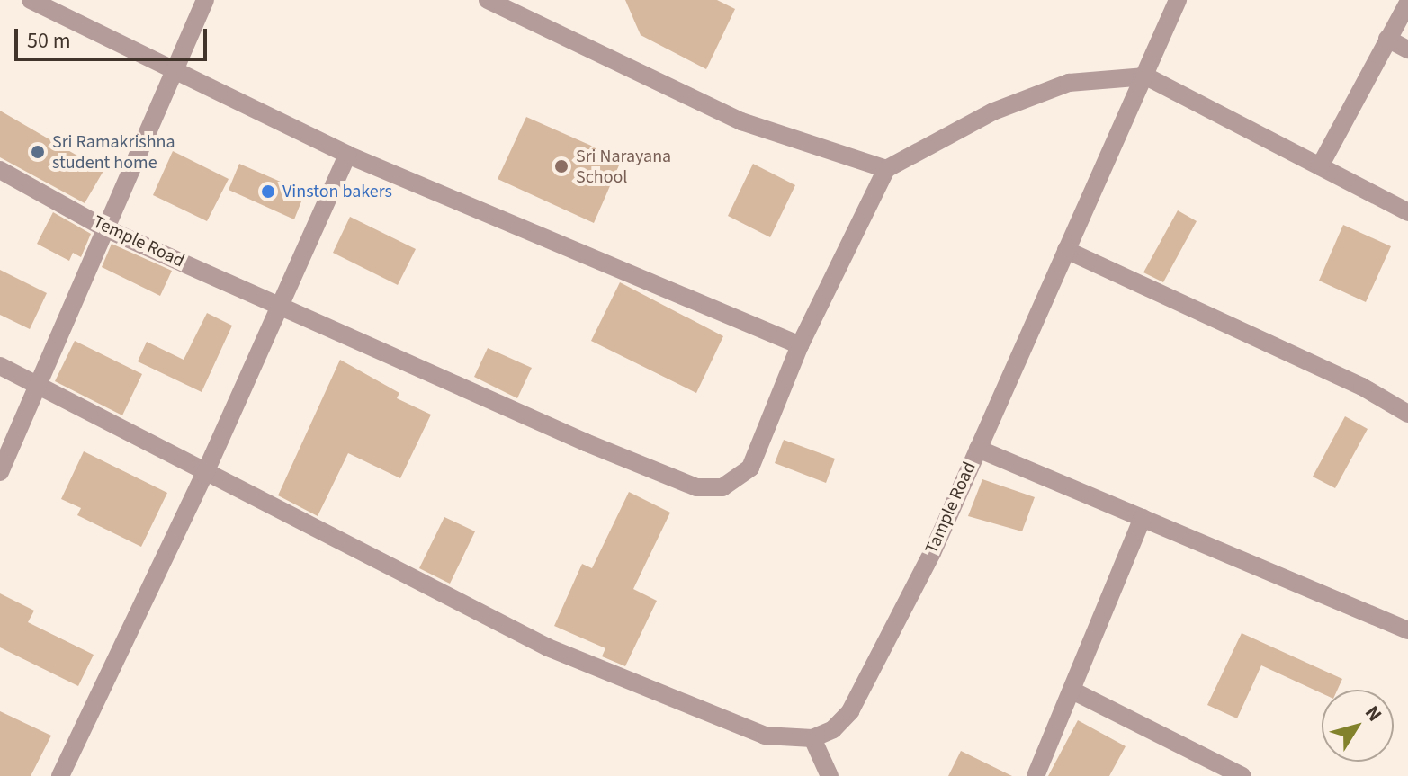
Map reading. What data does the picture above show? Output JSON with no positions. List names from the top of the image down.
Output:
{
  "streets": {
    "street": ["Temple Road", "Tample Road"]
  },
  "places": ["Sri Ramakrishna student home", "Sri Narayana School", "Vinston bakers"],
  "scale_bar": "50 m",
  "north": "top right"
}
